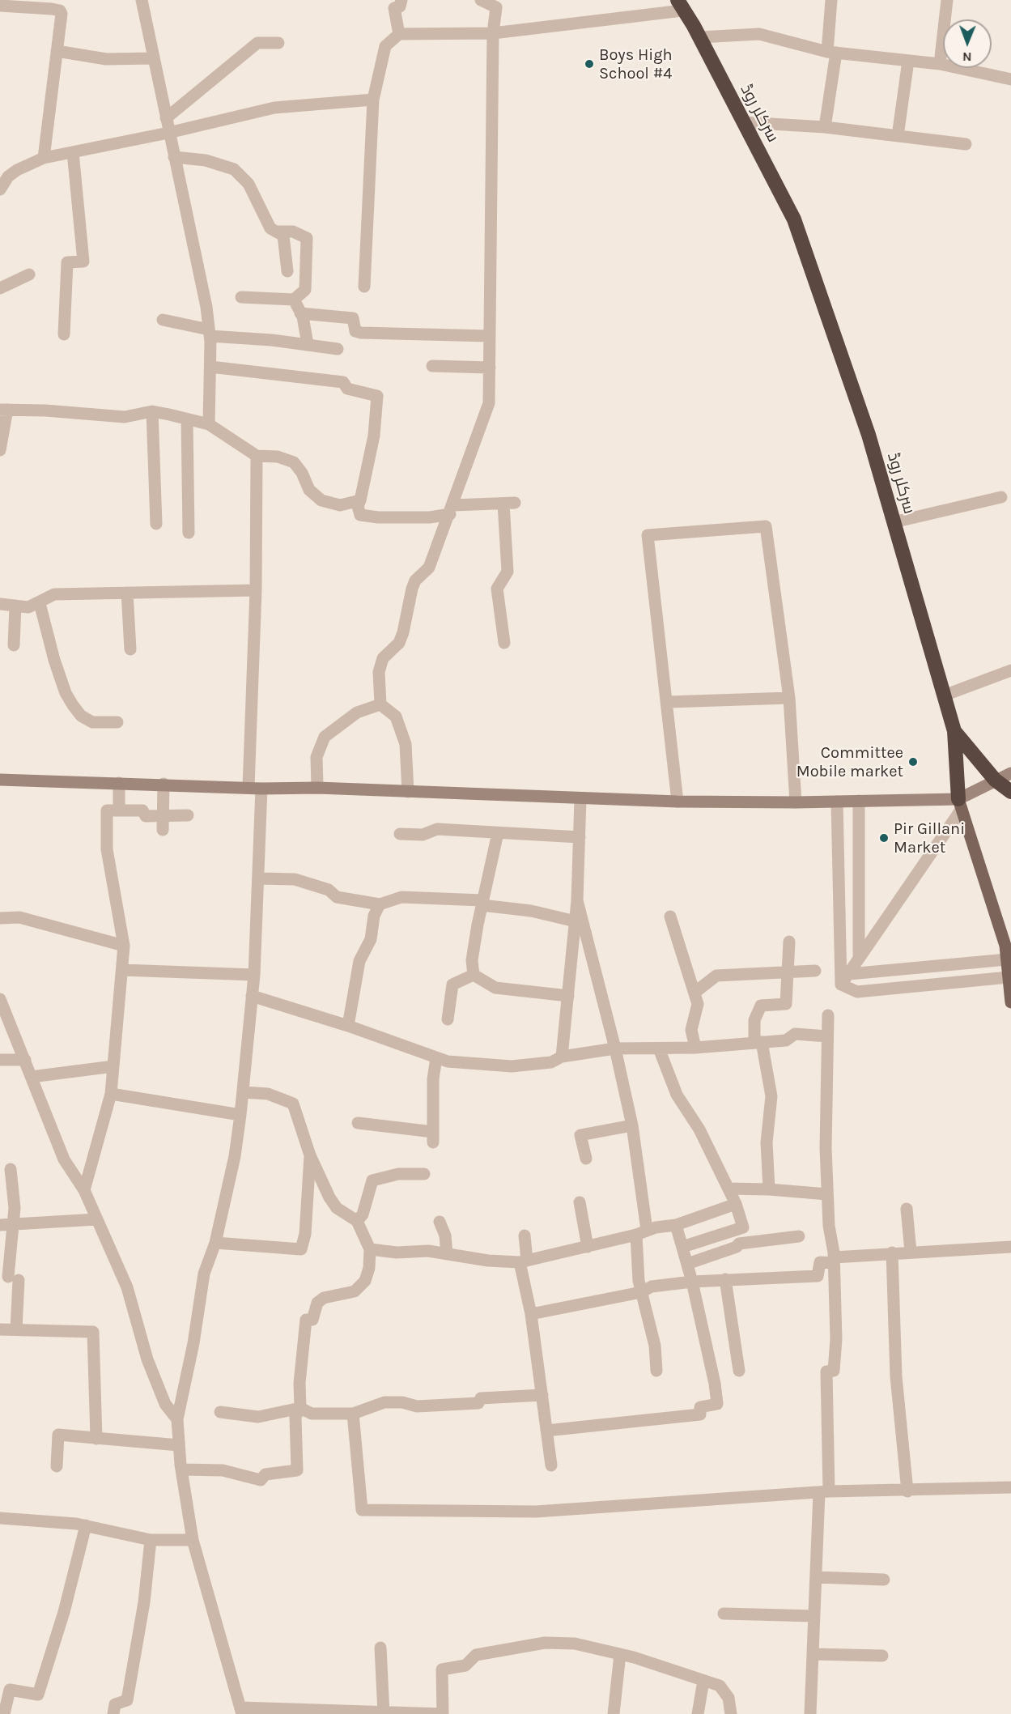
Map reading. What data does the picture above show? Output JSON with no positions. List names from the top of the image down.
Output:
{
  "streets": {
    "highway": ["سرکلر روڈ"]
  },
  "places": ["Boys High School #4", "Committee Mobile market", "Pir Gillani Market"],
  "north": "bottom"
}
